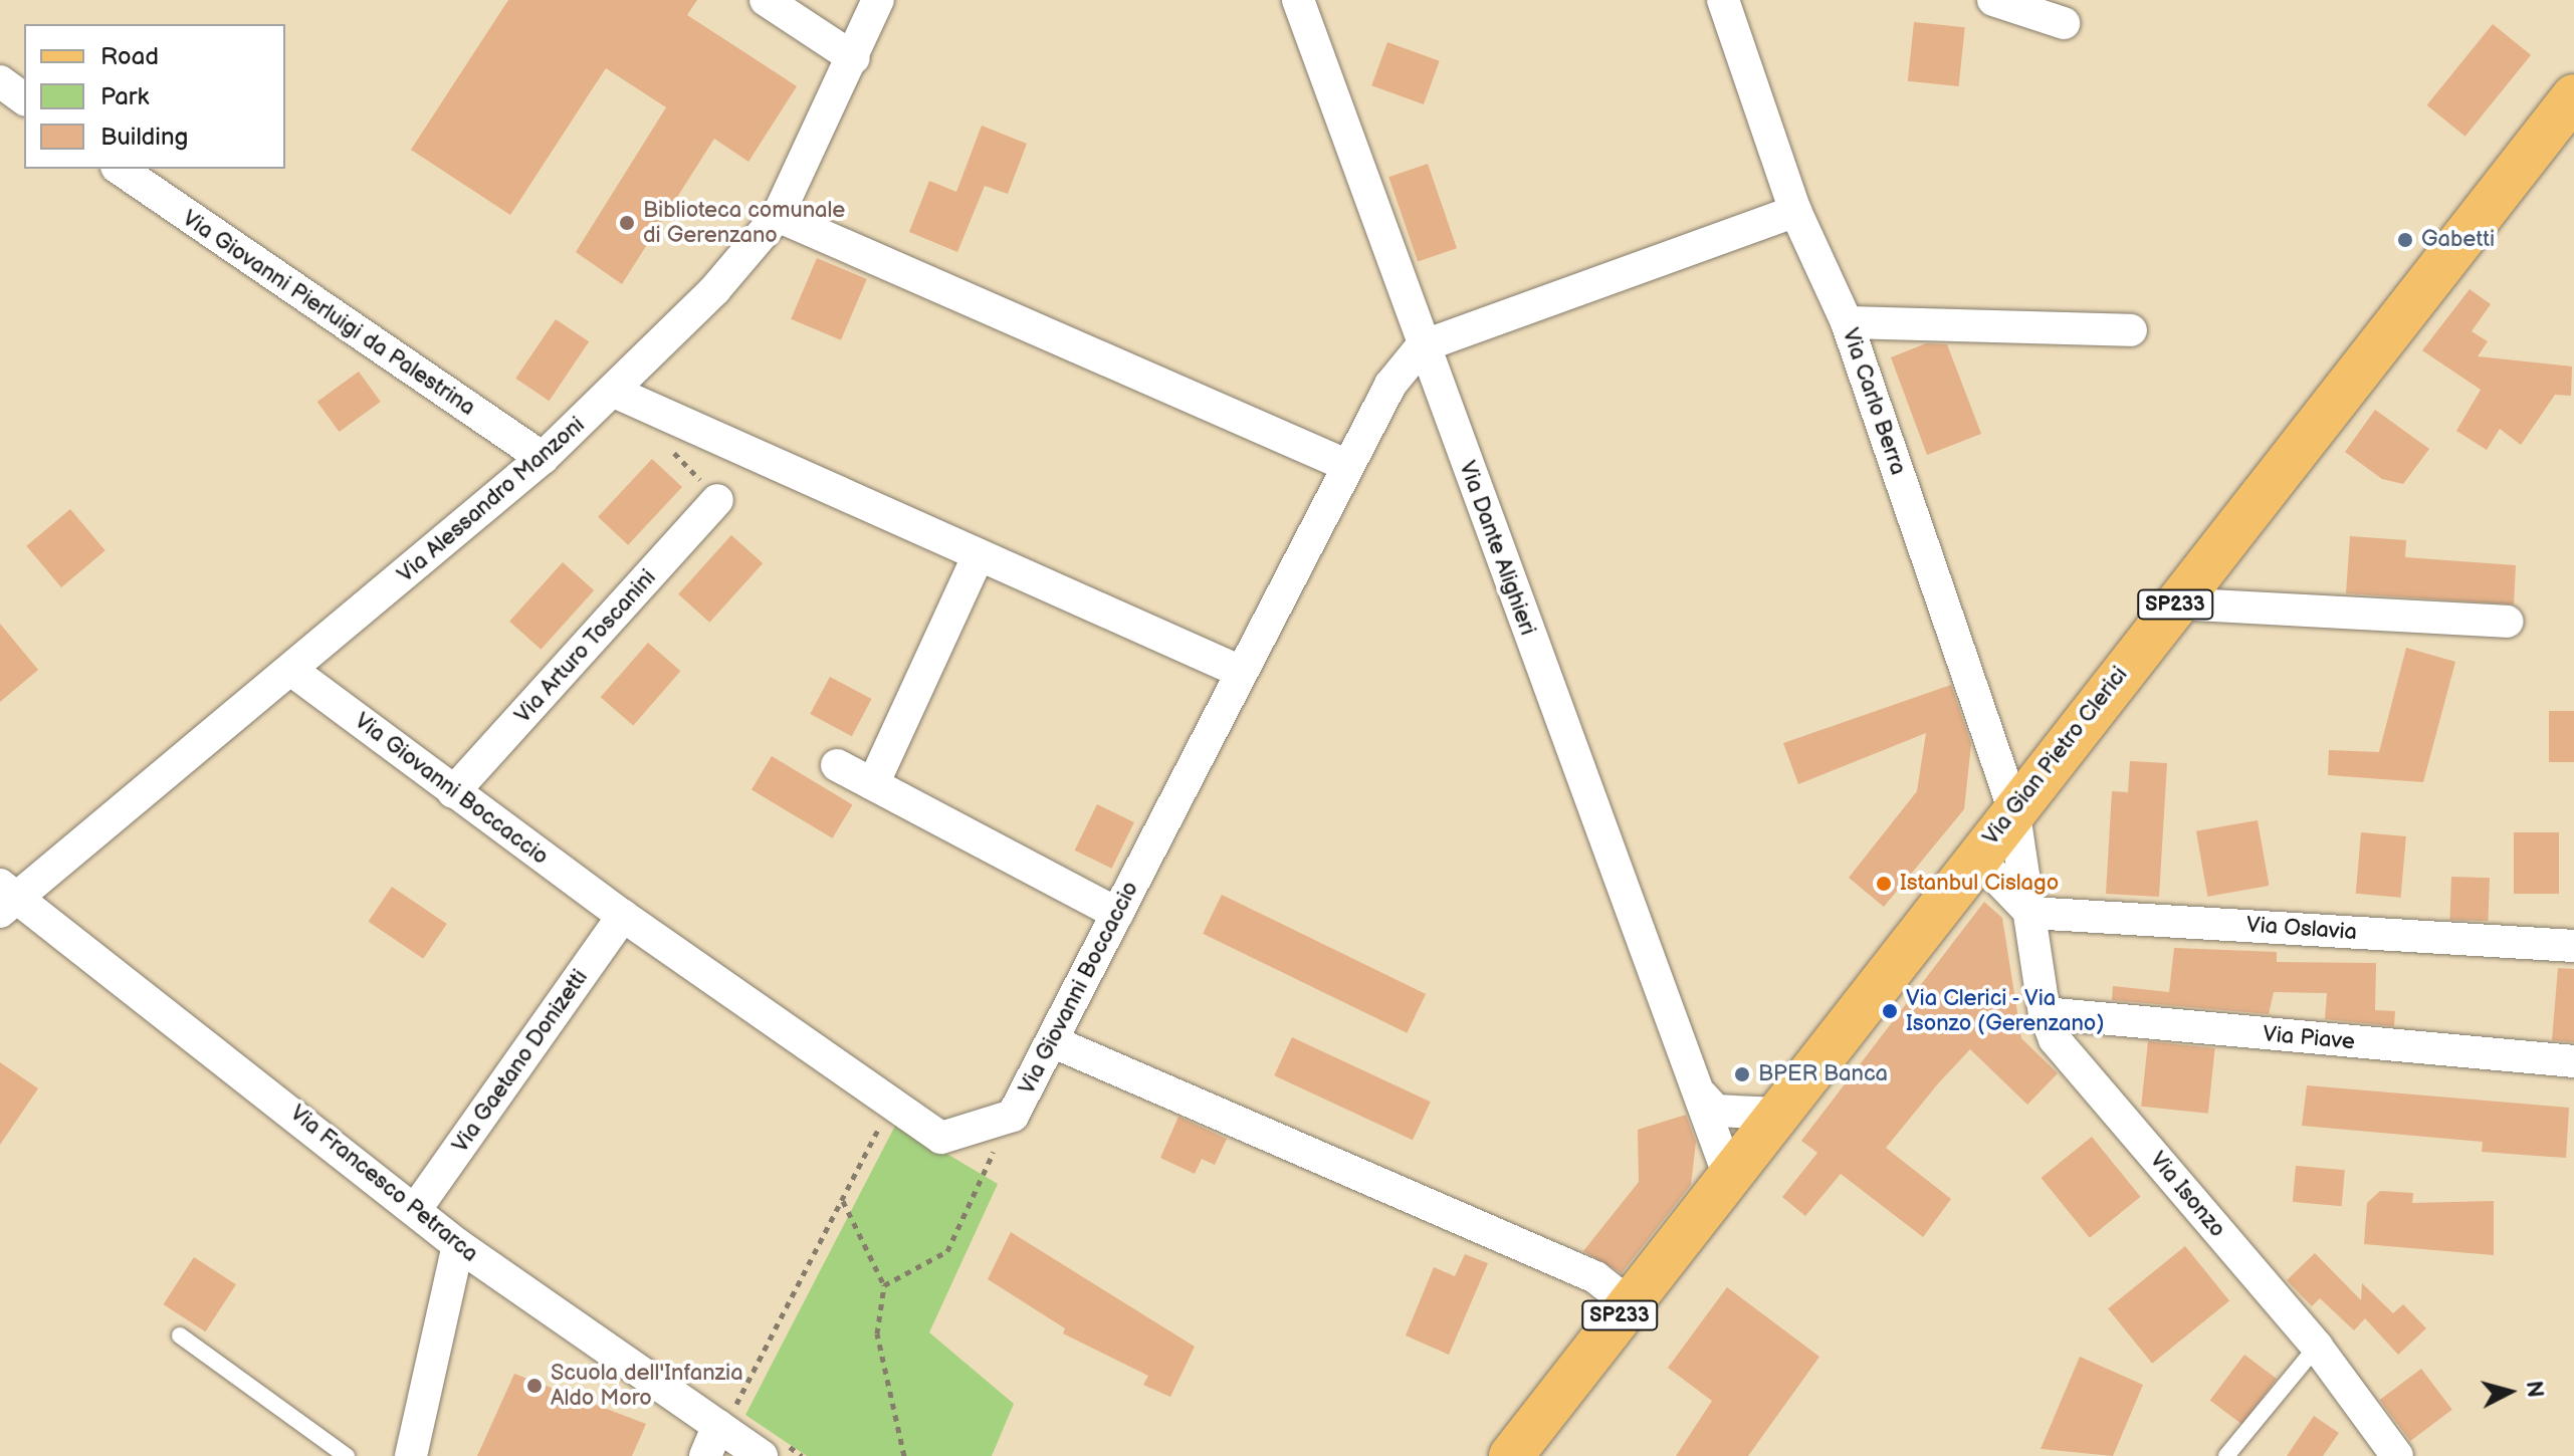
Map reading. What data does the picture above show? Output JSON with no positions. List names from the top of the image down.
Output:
{
  "streets": {
    "main road": ["SP233", "Via Gian Pietro Clerici"],
    "street": [
      "Via Giovanni Pierluigi da Palestrina",
      "Via Carlo Berra",
      "Via Alessandro Manzoni",
      "Via Dante Alighieri",
      "Via Arturo Toscanini",
      "Via Giovanni Boccaccio",
      "Via Oslavia",
      "Via Piave",
      "Via Gaetano Donizetti",
      "Via Francesco Petrarca",
      "Via Isonzo"
    ]
  },
  "crossings": [
    ["Via Giovanni Pierluigi da Palestrina", "Via Alessandro Manzoni"],
    ["Via Carlo Berra", "Via Gian Pietro Clerici"],
    ["Via Carlo Berra", "Via Isonzo"],
    ["Via Alessandro Manzoni", "Via Giovanni Boccaccio"],
    ["Via Alessandro Manzoni", "Via Francesco Petrarca"],
    ["Via Dante Alighieri", "Via Gian Pietro Clerici"],
    ["Via Dante Alighieri", "Via Giovanni Boccaccio"],
    ["Via Arturo Toscanini", "Via Giovanni Boccaccio"],
    ["Via Gian Pietro Clerici", "Via Isonzo"],
    ["Via Giovanni Boccaccio", "Via Gaetano Donizetti"],
    ["Via Oslavia", "Via Isonzo"],
    ["Via Piave", "Via Isonzo"],
    ["Via Gaetano Donizetti", "Via Francesco Petrarca"]
  ],
  "places": [
    "Biblioteca comunale di Gerenzano",
    "Gabetti",
    "Istanbul Cislago",
    "Via Clerici - Via Isonzo (Gerenzano)",
    "BPER Banca",
    "Scuola dell'Infanzia Aldo Moro"
  ],
  "legend": ["Road", "Park", "Building"],
  "north": "right"
}
